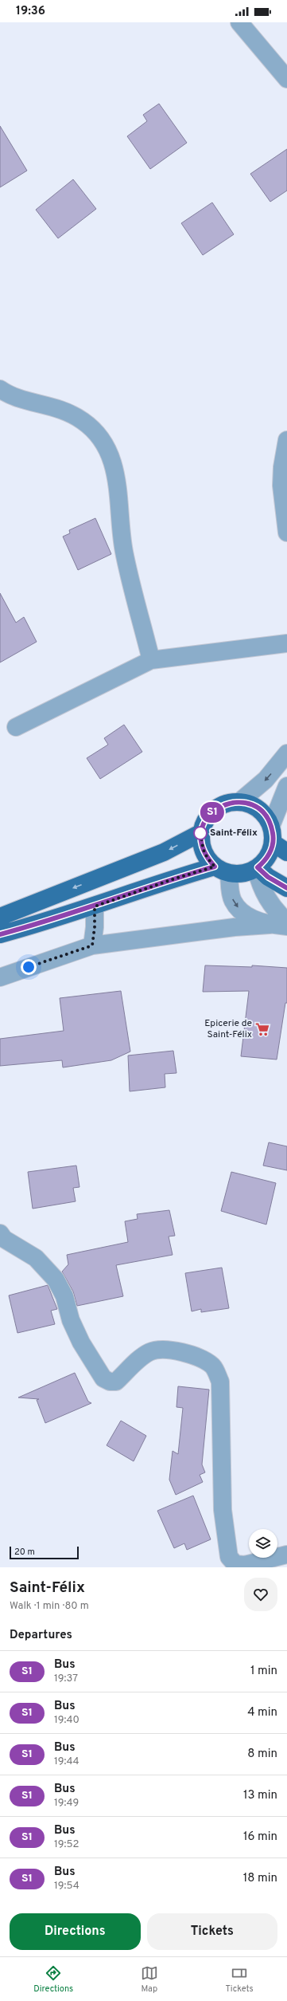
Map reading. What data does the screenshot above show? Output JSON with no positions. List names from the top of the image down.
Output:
{
  "places": {
    "other": ["Saint-Félix"],
    "supermarket": ["Epicerie de Saint-Félix"]
  },
  "lines": ["bus line S1"],
  "scale_bar": "20 m",
  "page": {
    "status": "19:36",
    "on_map": "S1",
    "scale": "20 m",
    "heading": [
      ["Saint-Félix", "Walk · 1 min · 80 m"],
      "Departures"
    ],
    "list": [
      {
        "mark": "S1",
        "name": "Bus",
        "note": "19:37",
        "value": "1 min"
      },
      {
        "mark": "S1",
        "name": "Bus",
        "note": "19:40",
        "value": "4 min"
      },
      {
        "mark": "S1",
        "name": "Bus",
        "note": "19:44",
        "value": "8 min"
      },
      {
        "mark": "S1",
        "name": "Bus",
        "note": "19:49",
        "value": "13 min"
      },
      {
        "mark": "S1",
        "name": "Bus",
        "note": "19:52",
        "value": "16 min"
      },
      {
        "mark": "S1",
        "name": "Bus",
        "note": "19:54",
        "value": "18 min"
      }
    ],
    "buttons": ["Directions", "Tickets"],
    "tabs": ["Directions", "Map", "Tickets"]
  }
}
